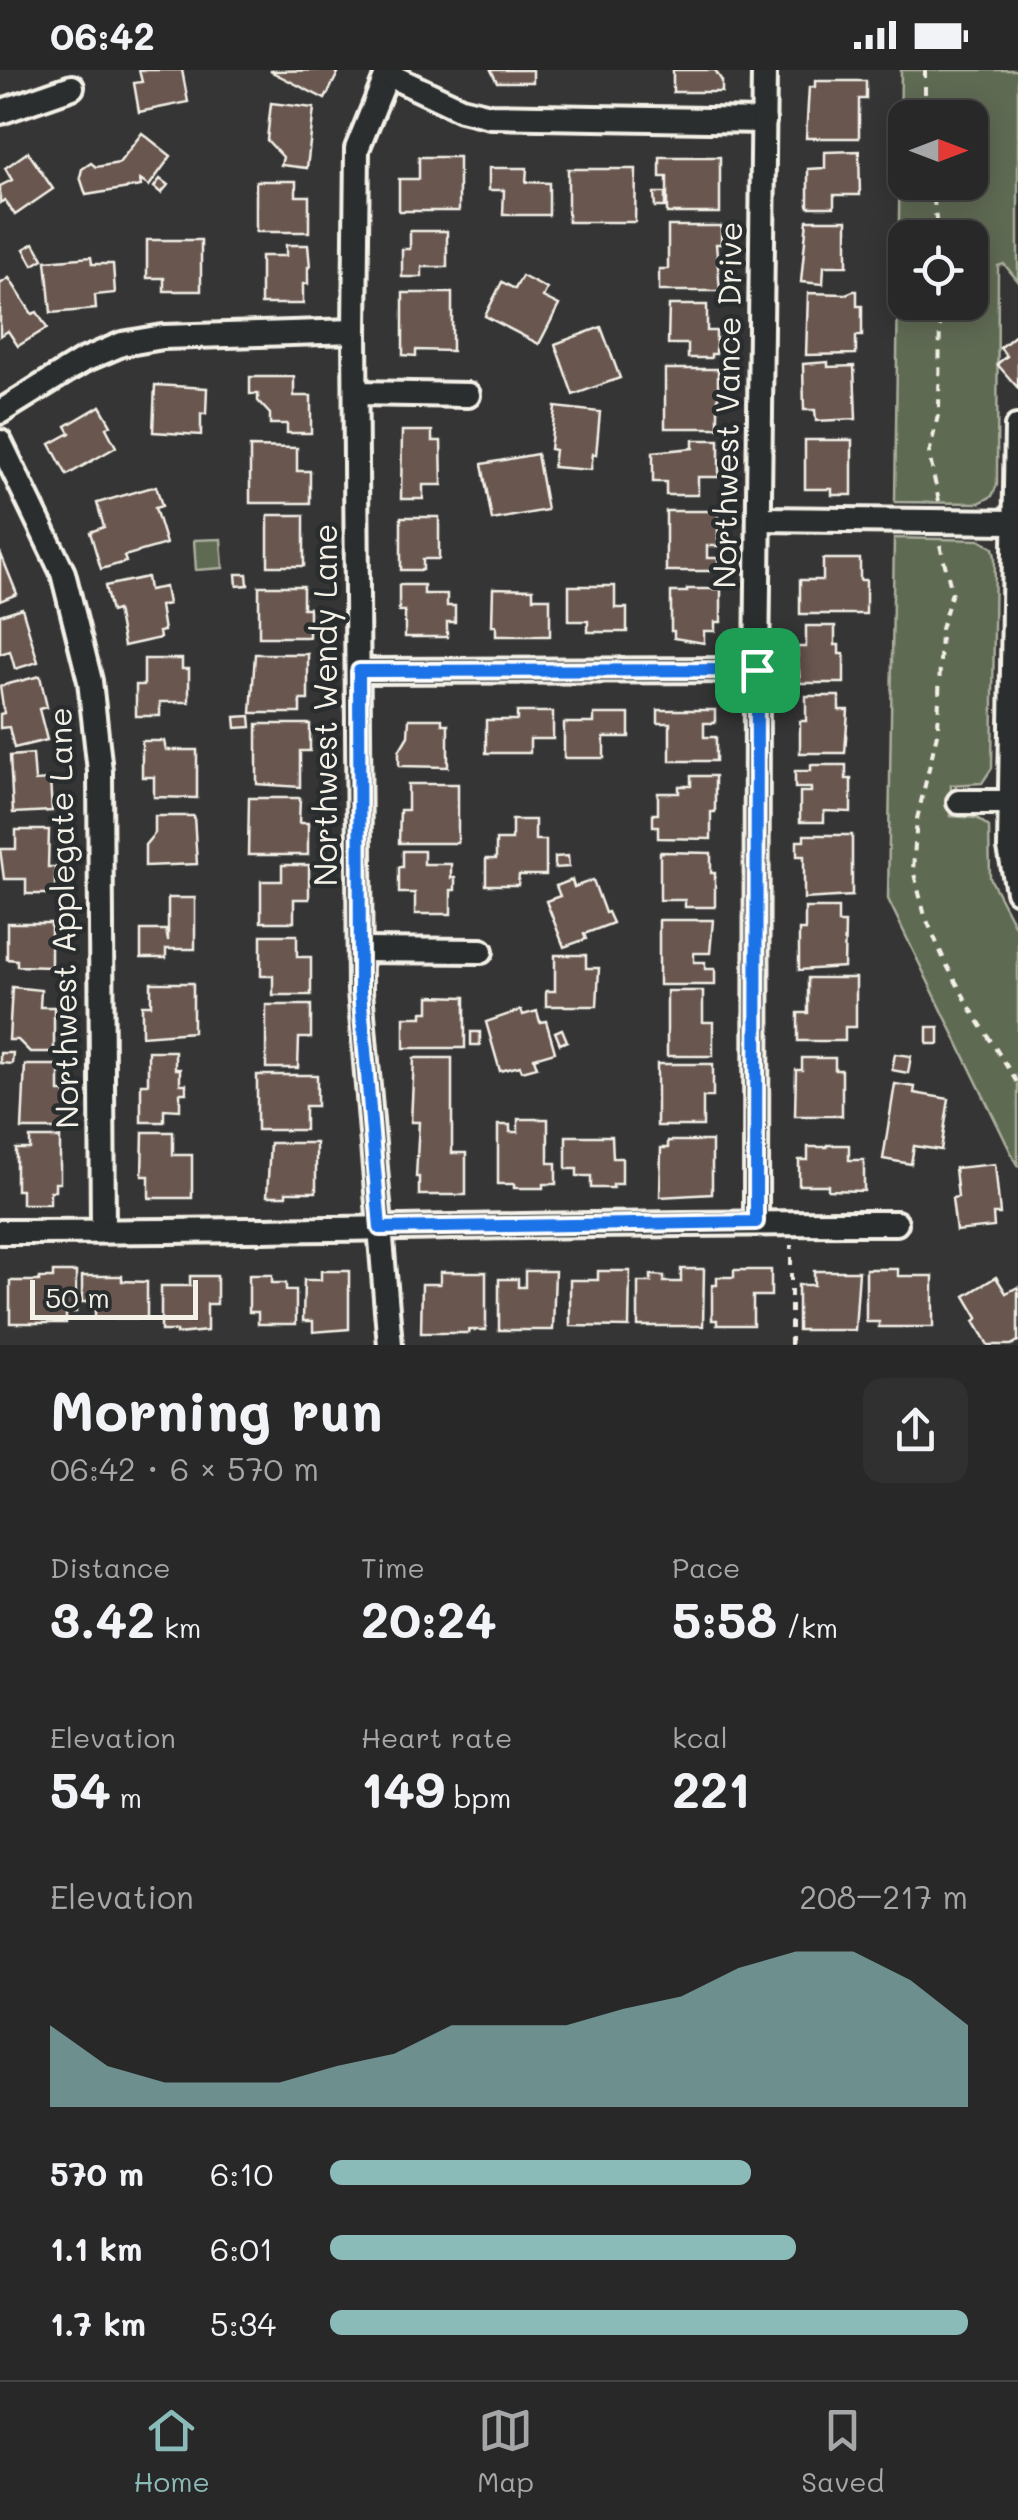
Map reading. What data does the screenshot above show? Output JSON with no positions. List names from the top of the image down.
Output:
{
  "streets": {
    "street": ["Northwest Vance Drive", "Northwest Wendy Lane", "Northwest Applegate Lane"]
  },
  "scale_bar": "50 m",
  "north": "right",
  "page": {
    "status": "06:42",
    "scale": "50 m",
    "heading": ["Morning run", "06:42 · 6 × 570 m"],
    "stats": [
      ["Distance", "3.42 km"],
      ["Time", "20:24"],
      ["Pace", "5:58 /km"],
      ["Elevation", "54 m"],
      ["Heart rate", "149 bpm"],
      ["kcal", "221"]
    ],
    "chart": ["Elevation", "208–217 m"],
    "list": [
      {
        "name": "570 m",
        "note": "6:10"
      },
      {
        "name": "1.1 km",
        "note": "6:01"
      },
      {
        "name": "1.7 km",
        "note": "5:34"
      }
    ],
    "tabs": ["Home", "Map", "Saved"]
  }
}
